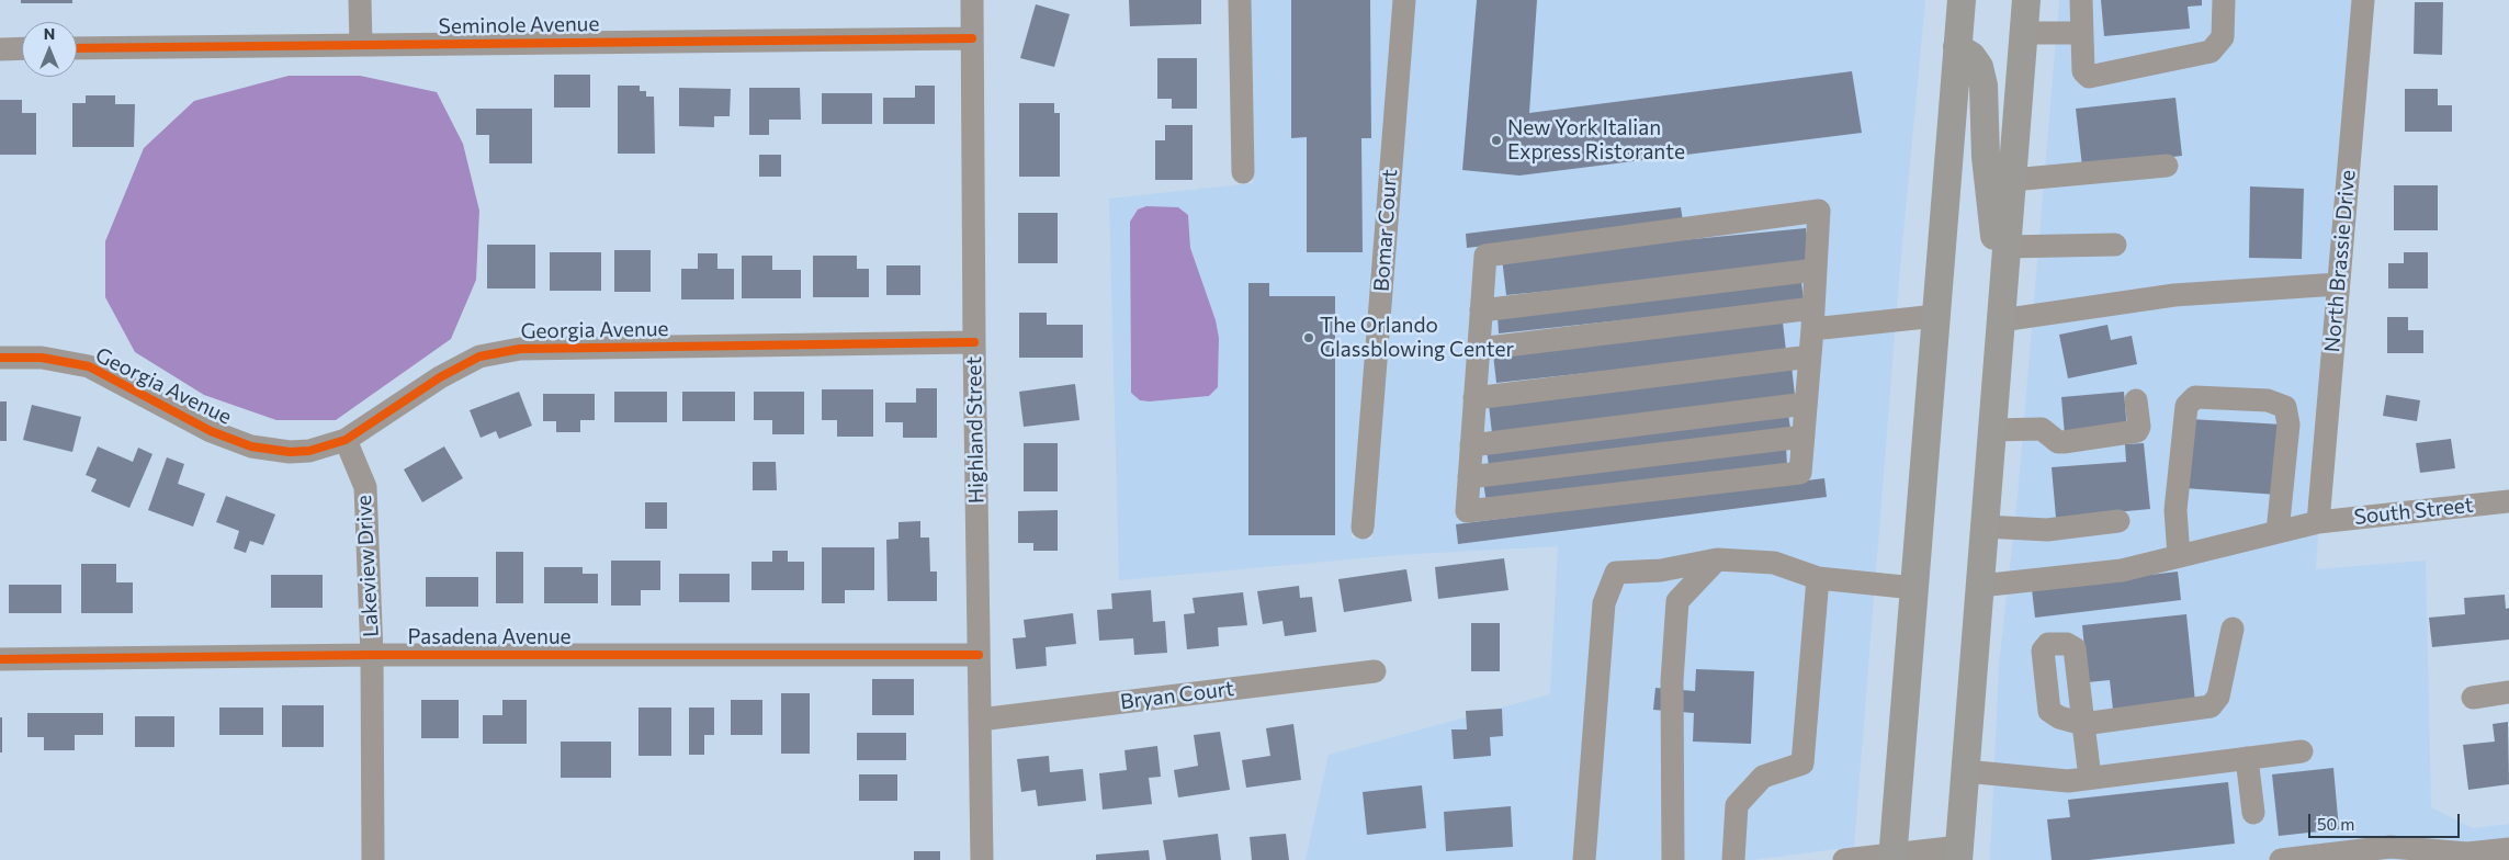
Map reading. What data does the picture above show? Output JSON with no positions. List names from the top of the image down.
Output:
{
  "streets": {
    "street": [
      "Seminole Avenue",
      "Bomar Court",
      "North Brassie Drive",
      "Georgia Avenue",
      "Highland Street",
      "South Street",
      "Lakeview Drive",
      "Pasadena Avenue",
      "Bryan Court"
    ]
  },
  "crossings": [
    ["Seminole Avenue", "Highland Street"],
    ["North Brassie Drive", "South Street"],
    ["Georgia Avenue", "Highland Street"],
    ["Georgia Avenue", "Lakeview Drive"],
    ["Highland Street", "Pasadena Avenue"],
    ["Highland Street", "Bryan Court"],
    ["Lakeview Drive", "Pasadena Avenue"]
  ],
  "places": ["New York Italian Express Ristorante", "The Orlando Glassblowing Center"],
  "scale_bar": "50 m",
  "north": "top"
}
